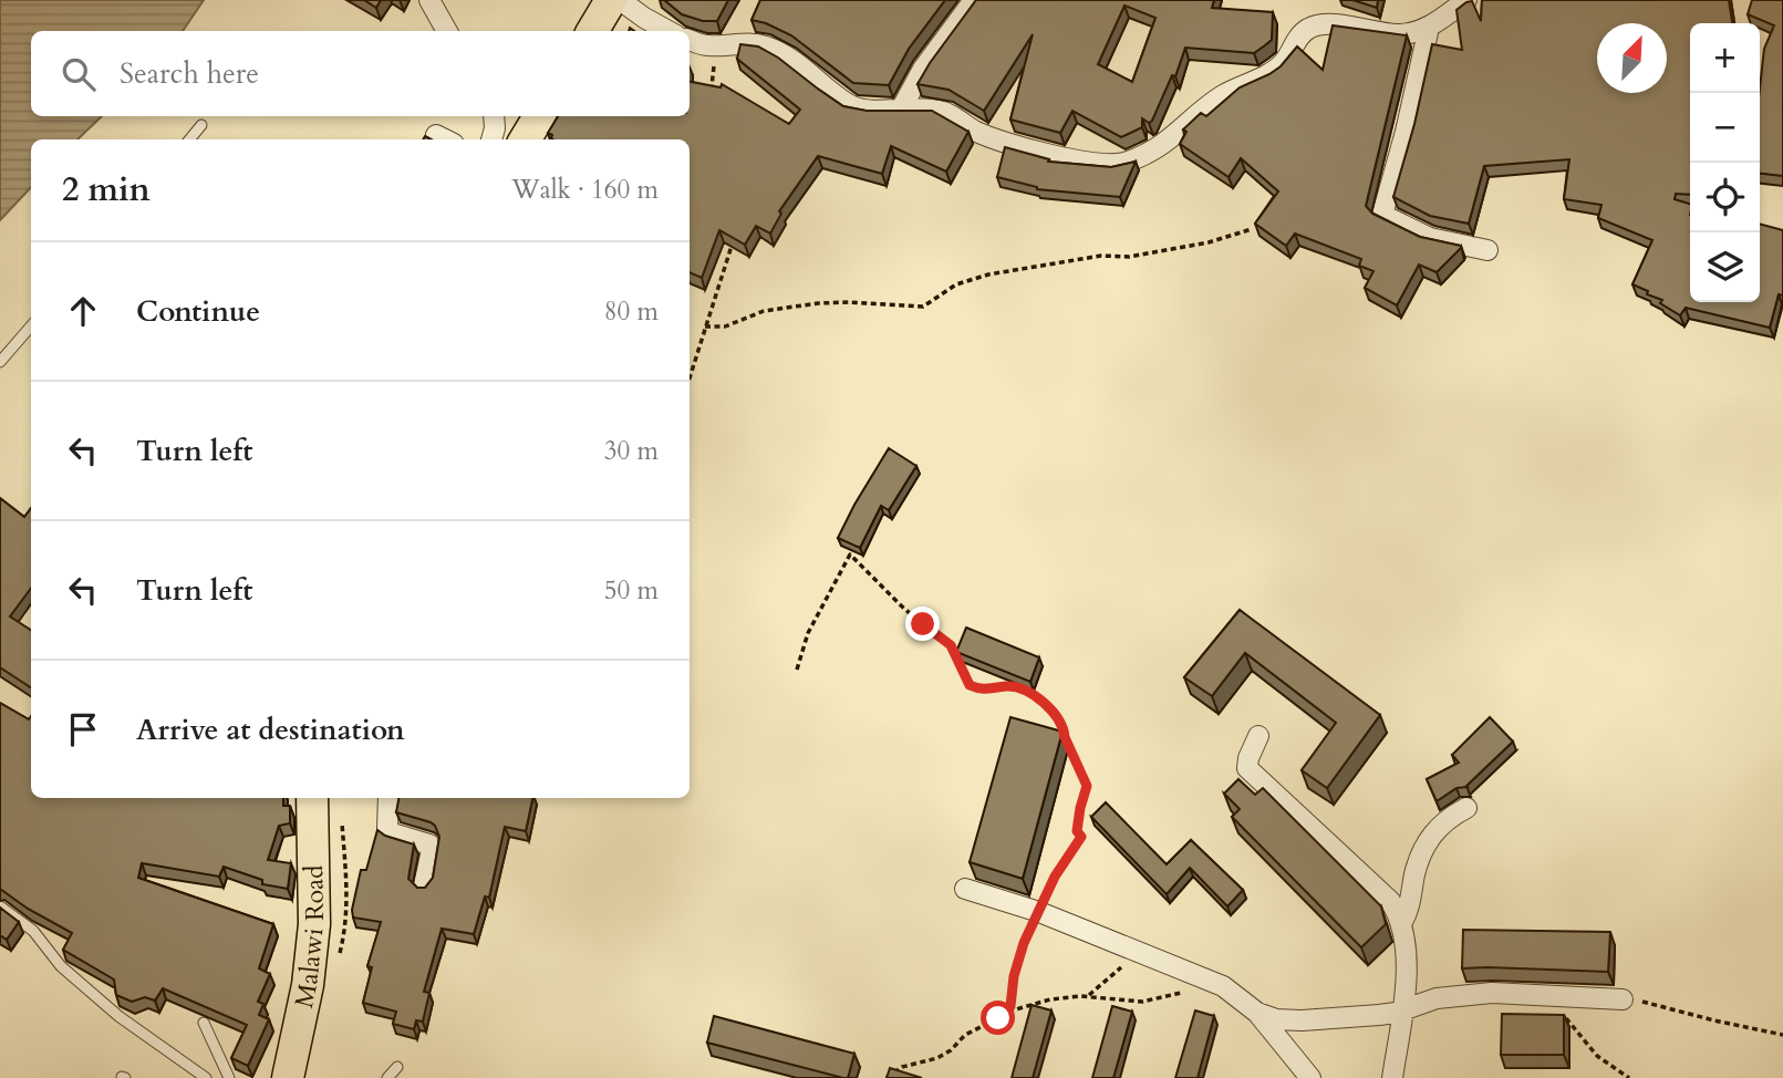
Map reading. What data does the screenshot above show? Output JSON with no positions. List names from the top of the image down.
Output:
{
  "streets": {
    "main road": ["Malawi Road"]
  },
  "north": "top right",
  "page": {
    "map_buttons": ["+", "−"],
    "search": "Search here",
    "heading": ["2 min", "Walk · 160 m"],
    "list": [
      ["Continue", "80 m"],
      ["Turn left", "30 m"],
      ["Turn left", "50 m"],
      "Arrive at destination"
    ]
  }
}
